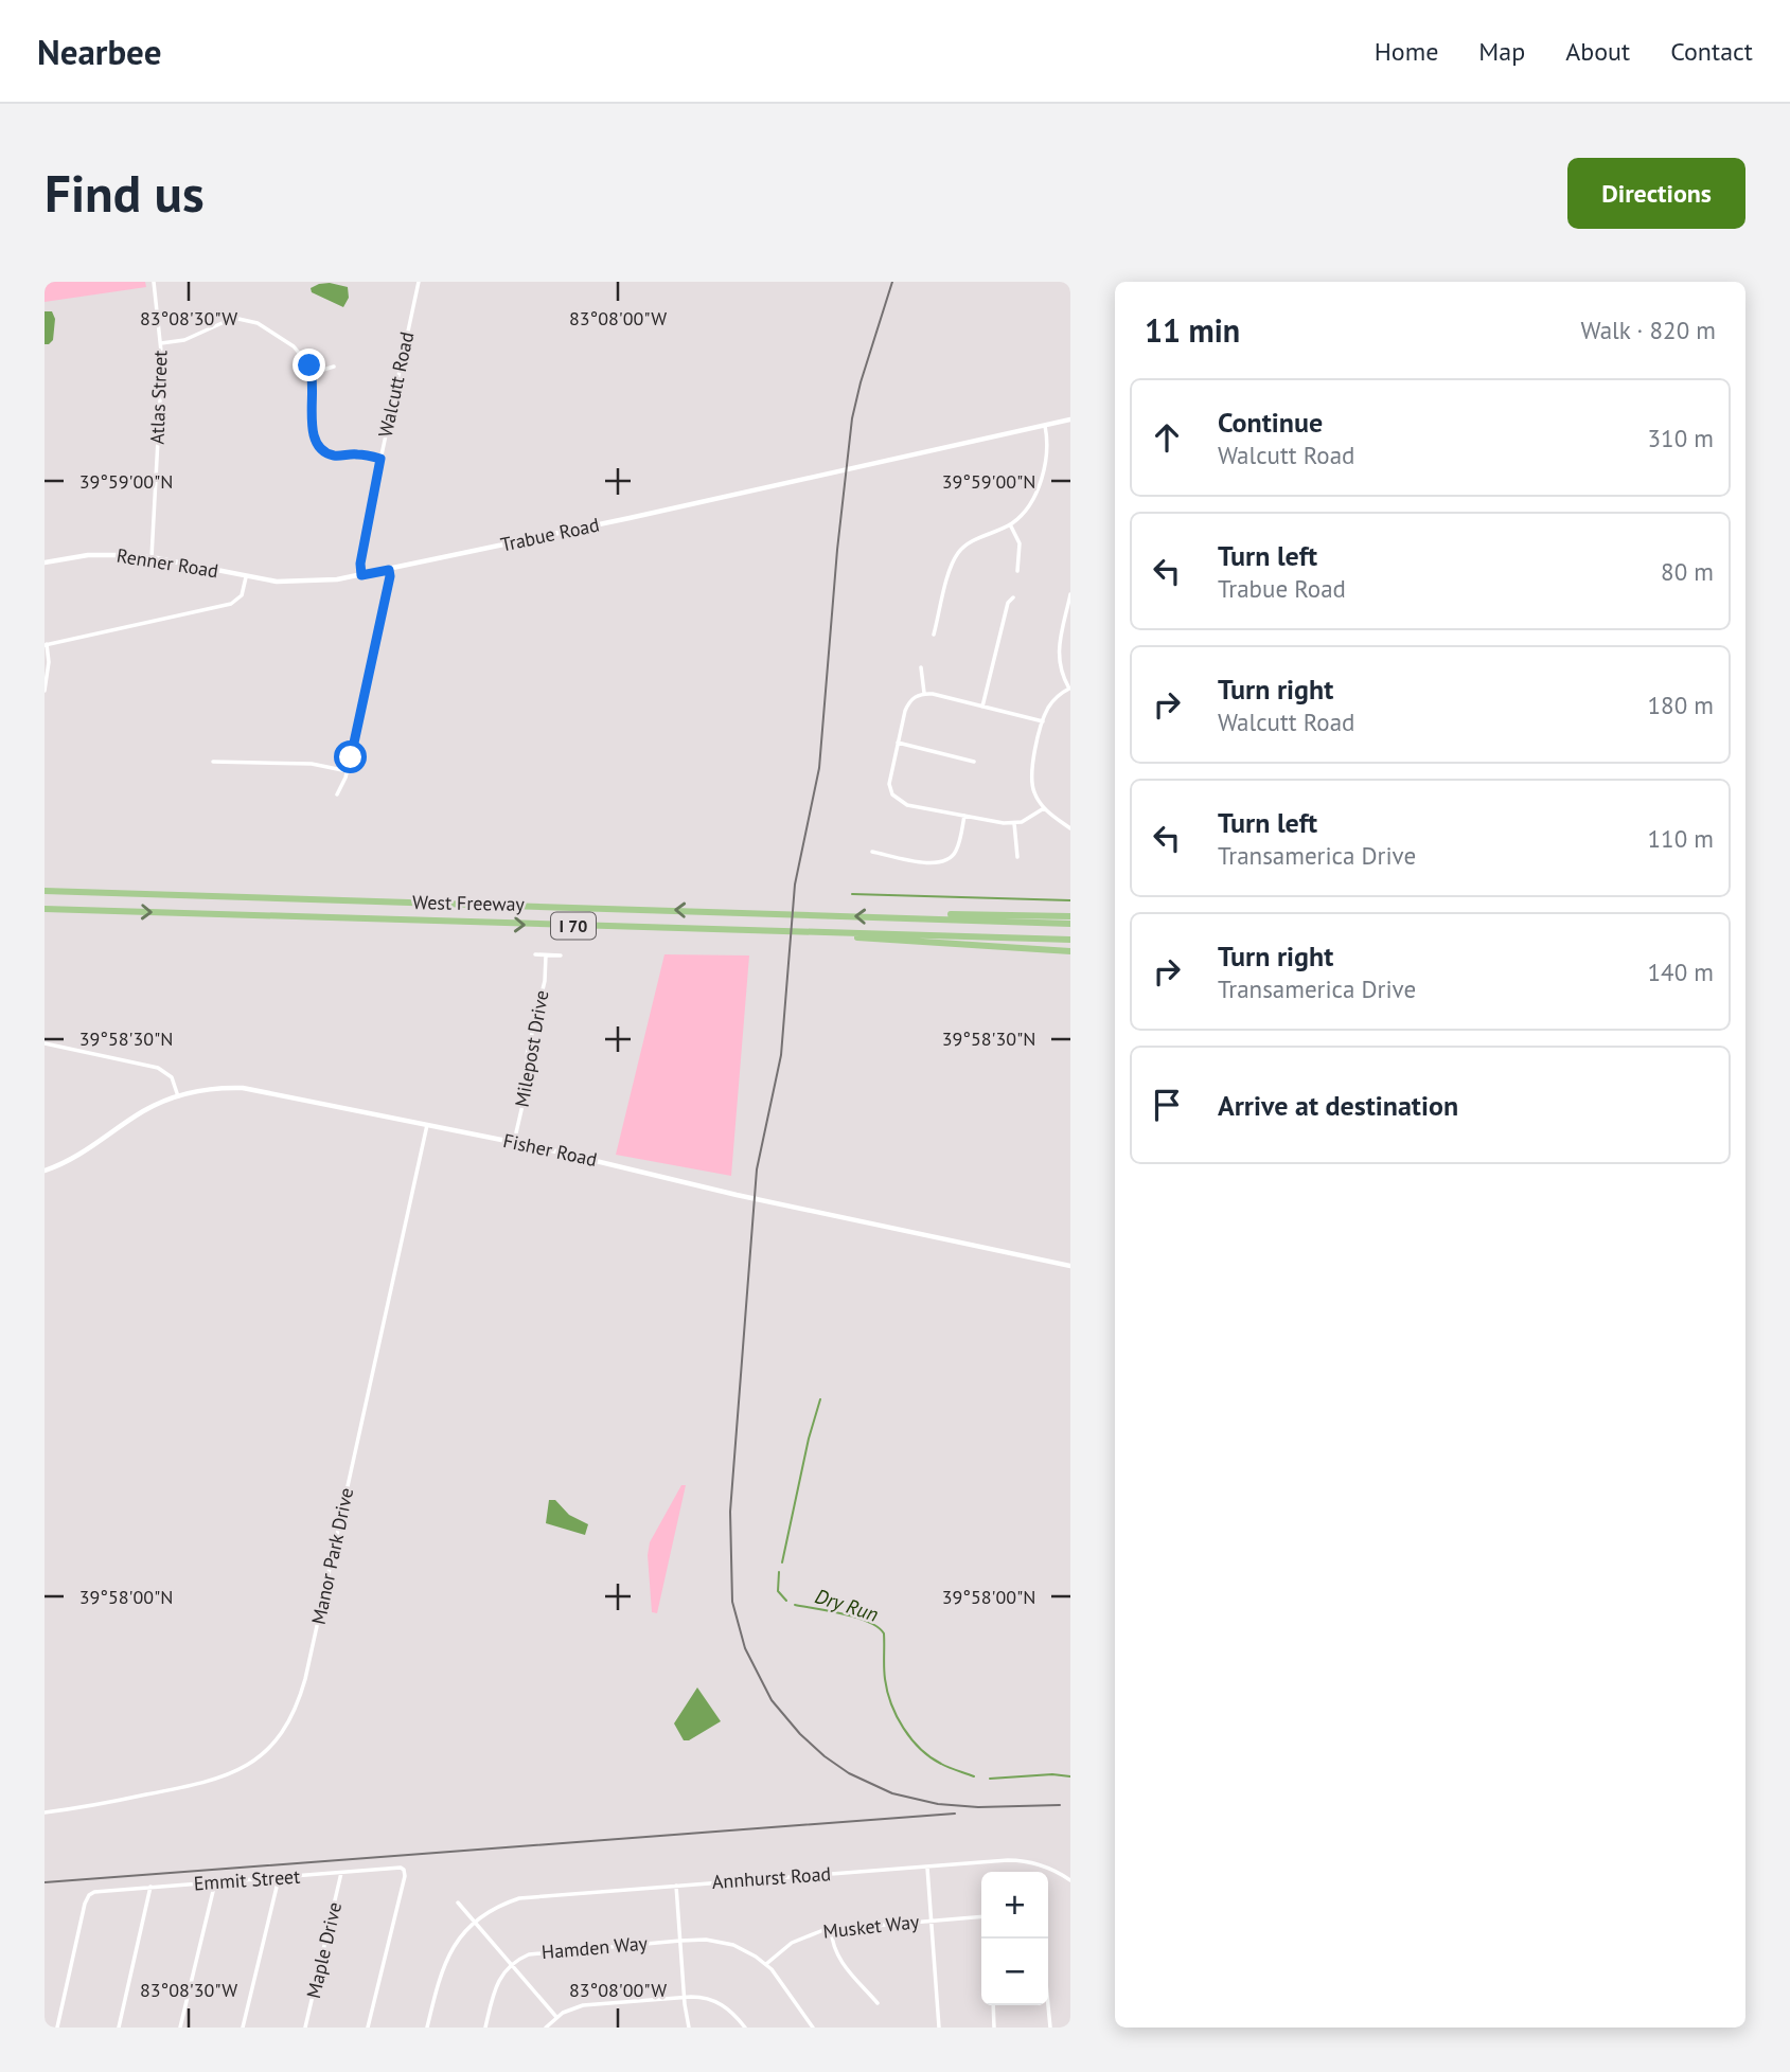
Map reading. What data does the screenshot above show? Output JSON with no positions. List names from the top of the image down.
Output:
{
  "streets": {
    "highway": ["West Freeway", "I 70"],
    "main road": ["Trabue Road", "Renner Road", "Fisher Road"],
    "street": [
      "Walcutt Road",
      "Atlas Street",
      "Milepost Drive",
      "Manor Park Drive",
      "Annhurst Road",
      "Emmit Street",
      "Musket Way",
      "Hamden Way",
      "Maple Drive"
    ]
  },
  "crossings": [
    ["Walcutt Road", "Trabue Road"],
    ["Atlas Street", "Renner Road"],
    ["Trabue Road", "Renner Road"],
    ["Milepost Drive", "Fisher Road"],
    ["Fisher Road", "Manor Park Drive"],
    ["Emmit Street", "Maple Drive"],
    ["Musket Way", "Hamden Way"]
  ],
  "water": ["Dry Run"],
  "page": {
    "header": "Nearbee",
    "nav": [
      "Home",
      "Map",
      "About",
      "Contact"
    ],
    "buttons": "Directions",
    "title": "Find us",
    "heading": ["11 min", "Walk · 820 m"],
    "list": [
      ["Continue", "Walcutt Road", "310 m"],
      ["Turn left", "Trabue Road", "80 m"],
      ["Turn right", "Walcutt Road", "180 m"],
      ["Turn left", "Transamerica Drive", "110 m"],
      ["Turn right", "Transamerica Drive", "140 m"],
      "Arrive at destination"
    ],
    "map_buttons": ["+", "−"]
  },
  "coordinates": [
    "83°08'30\"W",
    "83°08'00\"W",
    "39°59'00\"N",
    "39°58'30\"N",
    "39°58'00\"N"
  ]
}
